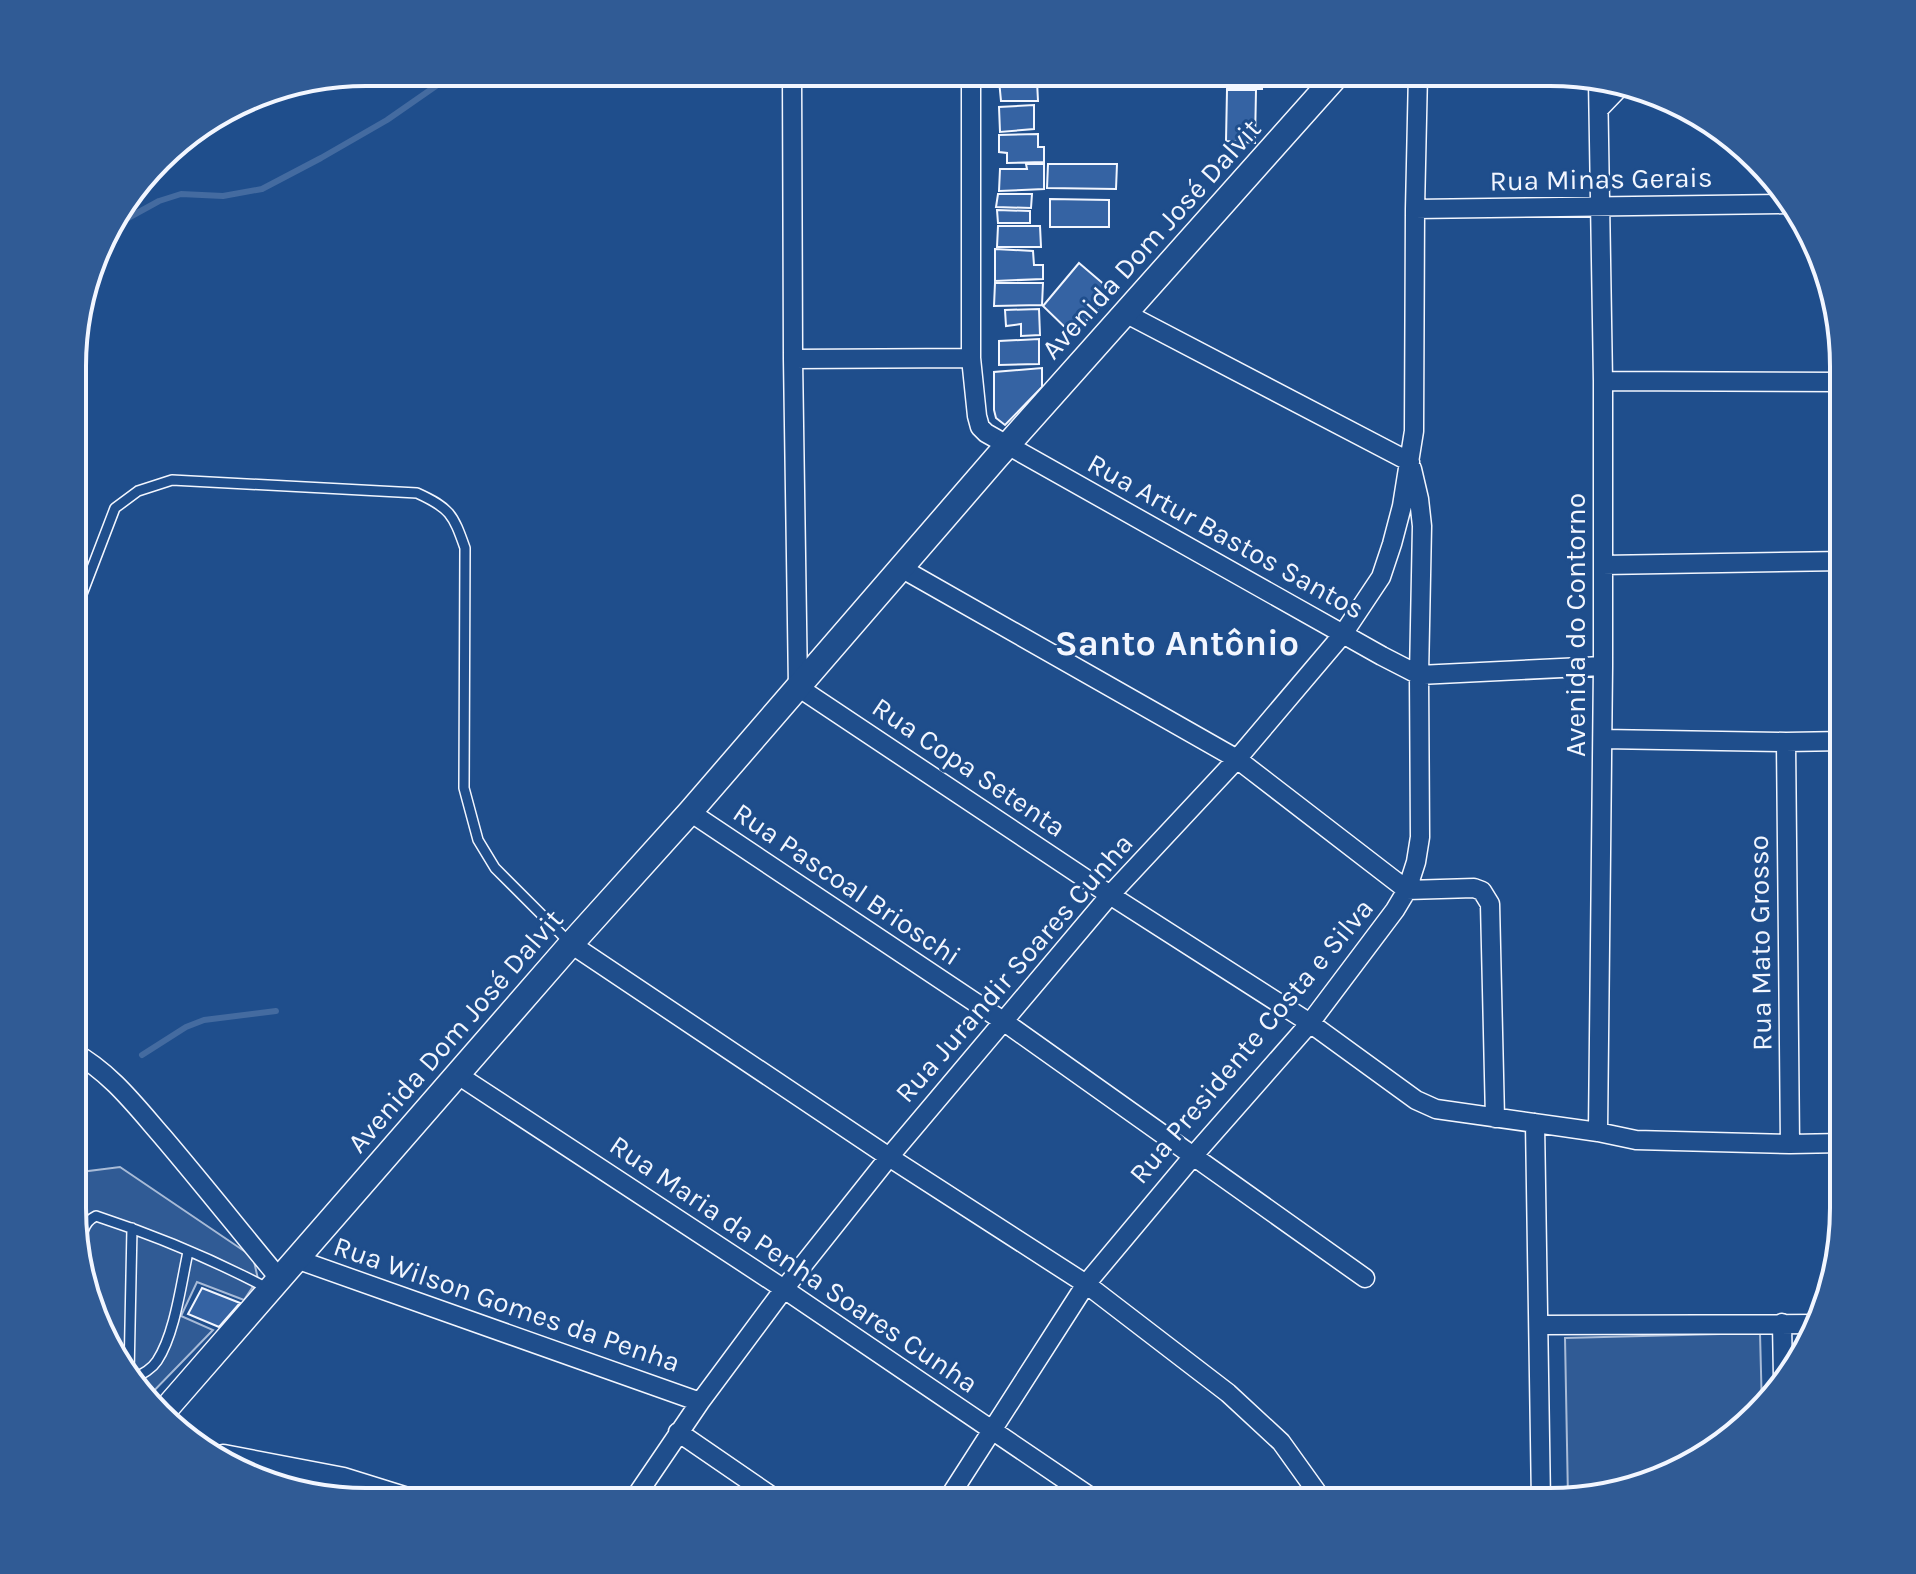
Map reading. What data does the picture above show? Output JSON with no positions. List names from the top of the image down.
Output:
{
  "streets": {
    "street": [
      "Rua Minas Gerais",
      "Avenida Dom José Dalvit",
      "Rua Artur Bastos Santos",
      "Avenida do Contorno",
      "Rua Copa Setenta",
      "Rua Pascoal Brioschi",
      "Rua Mato Grosso",
      "Rua Jurandir Soares Cunha",
      "Rua Presidente Costa e Silva",
      "Rua Maria da Penha Soares Cunha",
      "Rua Wilson Gomes da Penha"
    ]
  },
  "crossings": [
    ["Rua Minas Gerais", "Avenida do Contorno"],
    ["Avenida Dom José Dalvit", "Rua Artur Bastos Santos"],
    ["Avenida Dom José Dalvit", "Rua Copa Setenta"],
    ["Avenida Dom José Dalvit", "Rua Pascoal Brioschi"],
    ["Avenida Dom José Dalvit", "Rua Maria da Penha Soares Cunha"],
    ["Avenida Dom José Dalvit", "Rua Wilson Gomes da Penha"],
    ["Rua Artur Bastos Santos", "Rua Jurandir Soares Cunha"],
    ["Rua Artur Bastos Santos", "Rua Presidente Costa e Silva"],
    ["Avenida do Contorno", "Rua Copa Setenta"],
    ["Rua Copa Setenta", "Rua Jurandir Soares Cunha"],
    ["Rua Copa Setenta", "Rua Presidente Costa e Silva"],
    ["Rua Pascoal Brioschi", "Rua Jurandir Soares Cunha"],
    ["Rua Pascoal Brioschi", "Rua Presidente Costa e Silva"],
    ["Rua Jurandir Soares Cunha", "Rua Presidente Costa e Silva"],
    ["Rua Jurandir Soares Cunha", "Rua Maria da Penha Soares Cunha"],
    ["Rua Jurandir Soares Cunha", "Rua Wilson Gomes da Penha"],
    ["Rua Presidente Costa e Silva", "Rua Maria da Penha Soares Cunha"]
  ],
  "districts": ["Santo Antônio"]
}
